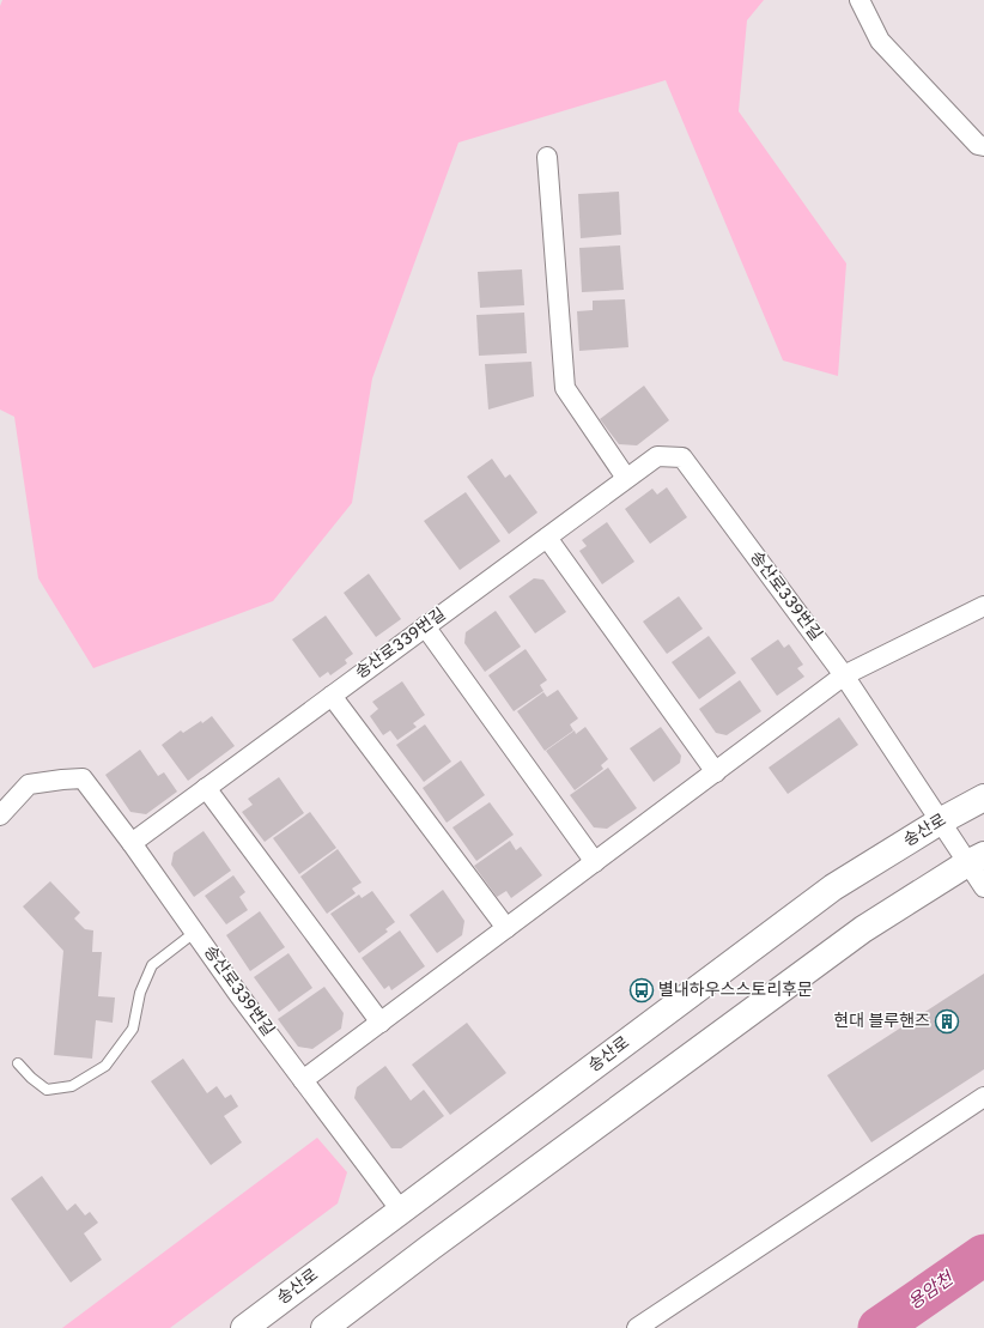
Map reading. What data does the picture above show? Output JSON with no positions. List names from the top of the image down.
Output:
{
  "streets": {
    "street": ["송산로339번길", "송산로"]
  },
  "crossings": [
    ["송산로339번길", "송산로"]
  ],
  "water": ["용암천"],
  "places": {
    "bus stop": ["별내하우스스토리후문"],
    "building": ["현대 블루핸즈"]
  }
}
